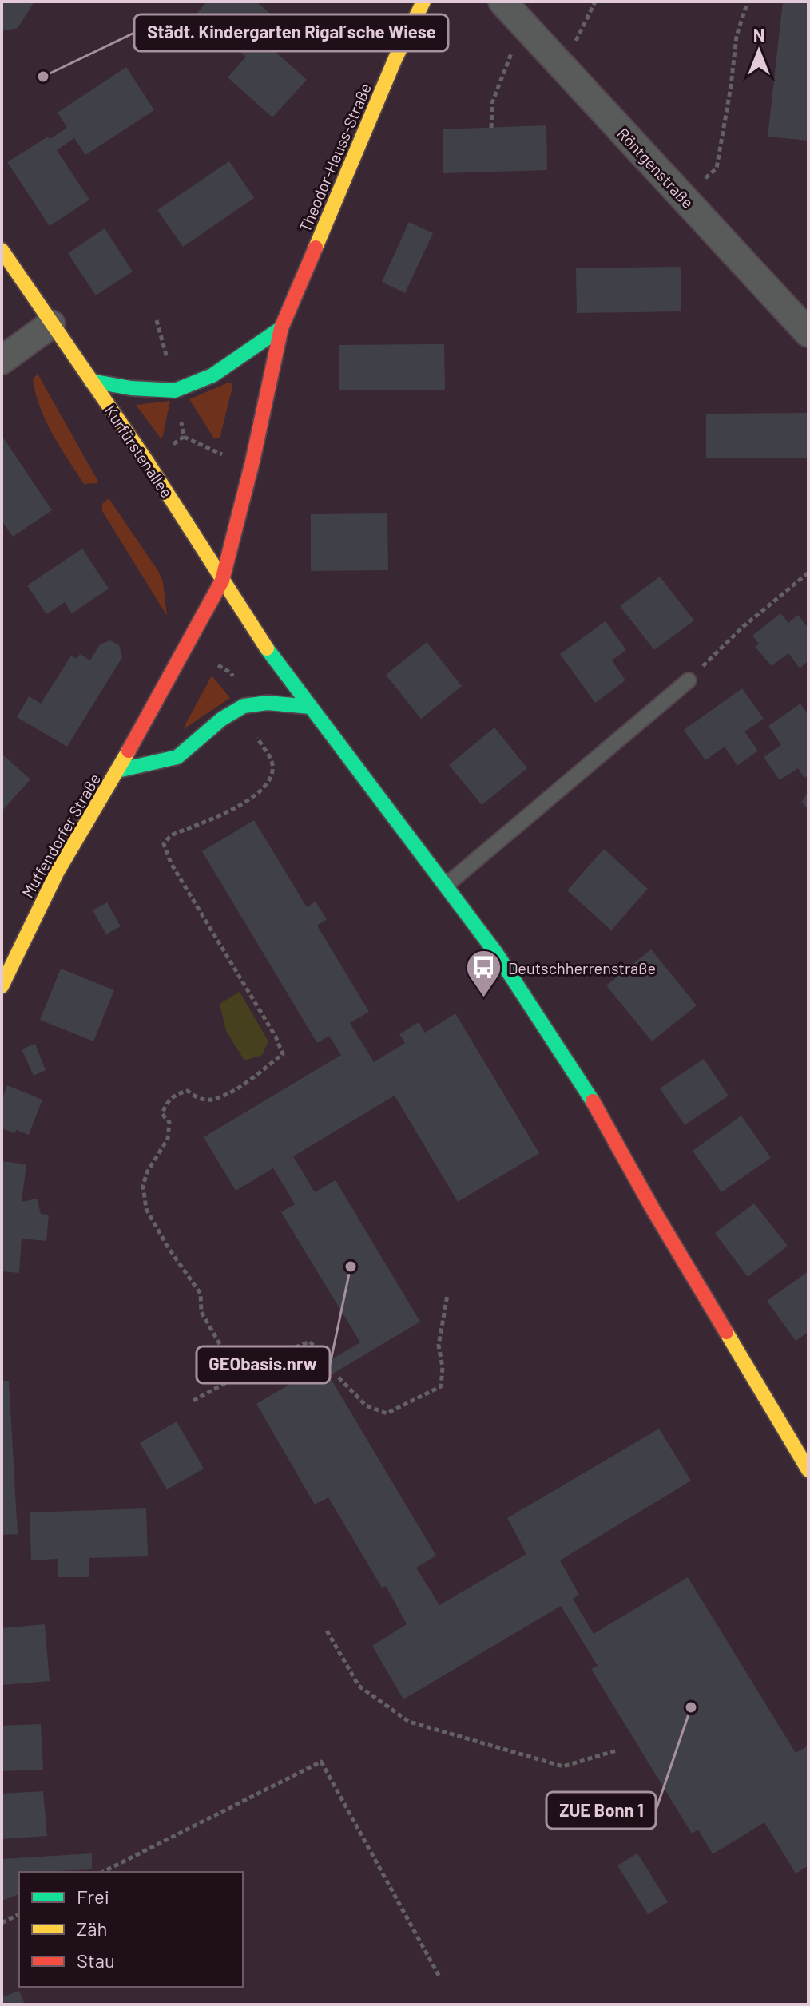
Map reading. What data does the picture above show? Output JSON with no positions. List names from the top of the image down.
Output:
{
  "streets": {
    "street": [
      "Theodor-Heuss-Straße",
      "Röntgenstraße",
      "Kurfürstenallee",
      "Muffendorfer Straße"
    ]
  },
  "crossings": [
    ["Theodor-Heuss-Straße", "Kurfürstenallee"],
    ["Theodor-Heuss-Straße", "Muffendorfer Straße"],
    ["Kurfürstenallee", "Muffendorfer Straße"]
  ],
  "places": {
    "other": ["Städt. Kindergarten Rigal´sche Wiese", "GEObasis.nrw", "ZUE Bonn 1"],
    "bus stop": ["Deutschherrenstraße"]
  },
  "legend": ["Frei", "Zäh", "Stau"],
  "north": "top"
}
